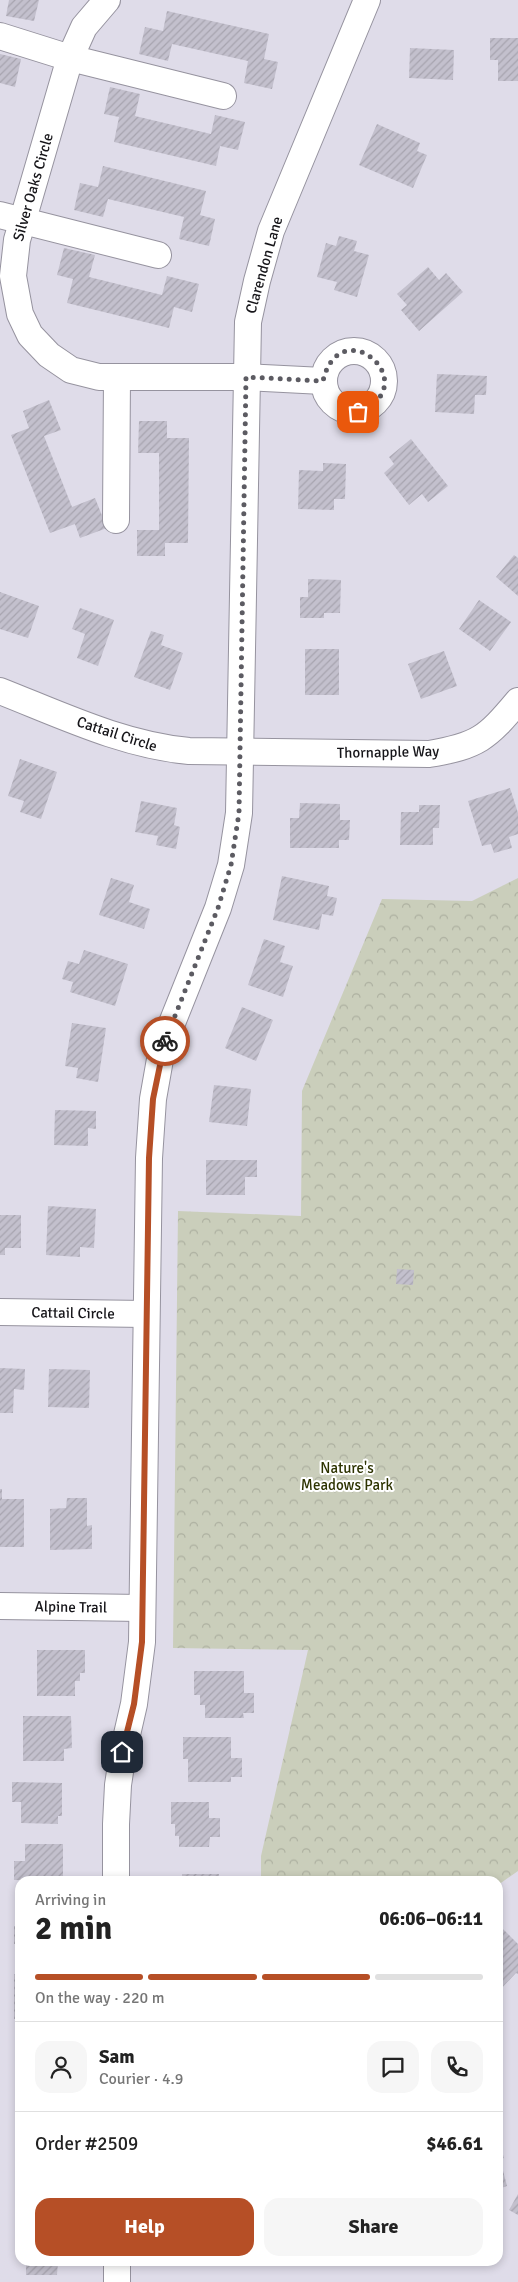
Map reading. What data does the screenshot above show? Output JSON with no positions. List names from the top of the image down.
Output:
{
  "streets": {
    "street": [
      "Silver Oaks Circle",
      "Clarendon Lane",
      "Cattail Circle",
      "Thornapple Way",
      "Alpine Trail"
    ]
  },
  "crossings": [
    ["Silver Oaks Circle", "Clarendon Lane"],
    ["Clarendon Lane", "Cattail Circle"],
    ["Clarendon Lane", "Thornapple Way"],
    ["Clarendon Lane", "Alpine Trail"],
    ["Cattail Circle", "Thornapple Way"]
  ],
  "parks": ["Nature's Meadows Park"],
  "page": {
    "heading": ["2 min", "Arriving in", "06:06–06:11"],
    "panel": [
      "Sam",
      "Courier · 4.9",
      "Order #2509",
      "$46.61"
    ],
    "bar": "On the way · 220 m",
    "buttons": ["Help", "Share"]
  }
}
